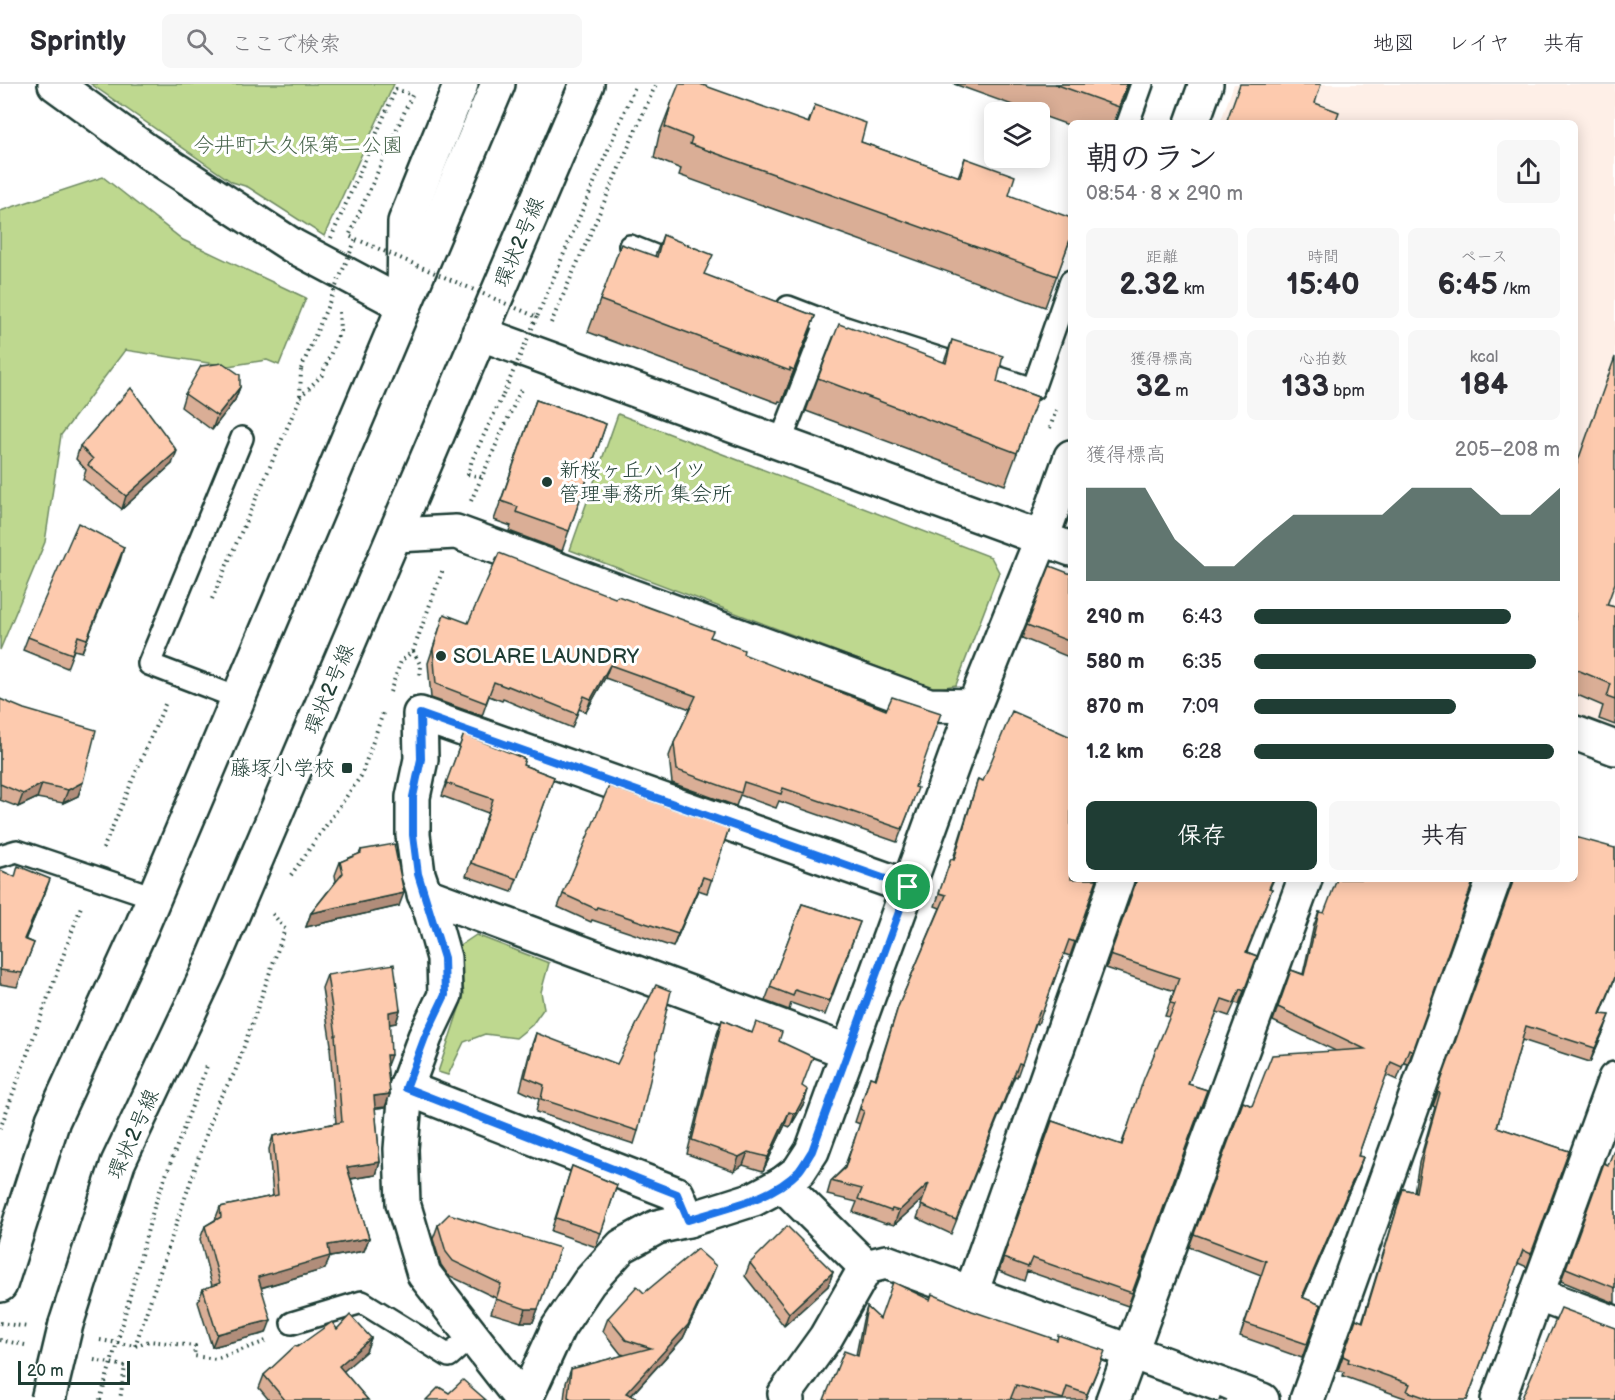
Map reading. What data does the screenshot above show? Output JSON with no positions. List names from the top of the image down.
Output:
{
  "streets": {
    "main road": ["環状2号線"]
  },
  "parks": ["今井町大久保第二公園"],
  "places": {
    "other": ["新桜ヶ丘ハイツ 管理事務所 集会所", "SOLARE LAUNDRY"],
    "transit": ["藤塚小学校"]
  },
  "scale_bar": "20 m",
  "page": {
    "header": "Sprintly",
    "search": "ここで検索",
    "nav": ["地図", "レイヤ", "共有"],
    "heading": ["朝のラン", "08:54 · 8 × 290 m"],
    "stats": [
      ["距離", "2.32 km"],
      ["時間", "15:40"],
      ["ペース", "6:45 /km"],
      ["獲得標高", "32 m"],
      ["心拍数", "133 bpm"],
      ["kcal", "184"]
    ],
    "chart": ["獲得標高", "205–208 m"],
    "list": [
      {
        "name": "290 m",
        "note": "6:43"
      },
      {
        "name": "580 m",
        "note": "6:35"
      },
      {
        "name": "870 m",
        "note": "7:09"
      },
      {
        "name": "1.2 km",
        "note": "6:28"
      }
    ],
    "buttons": ["保存", "共有"],
    "scale": "20 m"
  }
}
